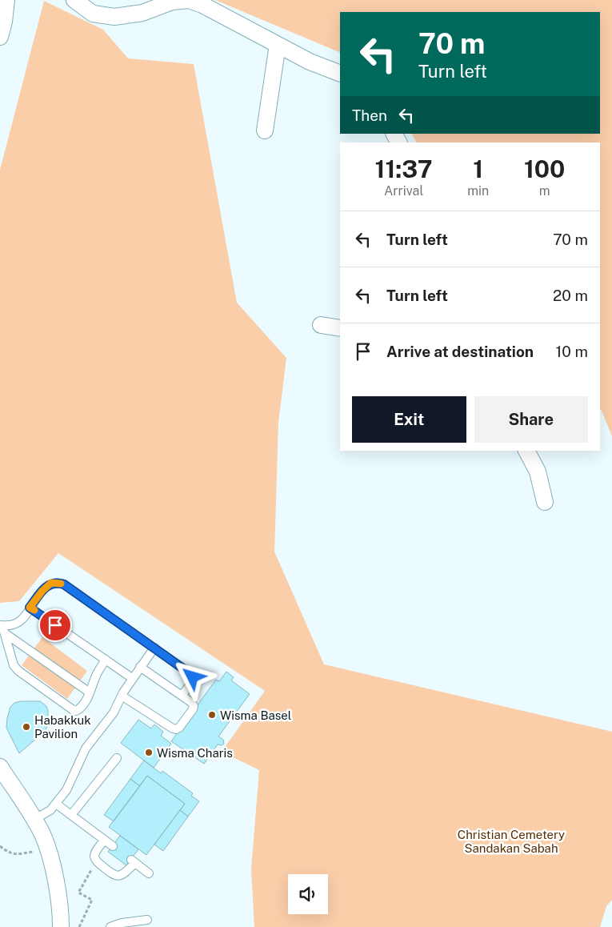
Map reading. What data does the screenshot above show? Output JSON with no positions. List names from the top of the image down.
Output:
{
  "parks": ["Christian Cemetery Sandakan Sabah"],
  "places": ["Wisma Basel", "Habakkuk Pavilion", "Wisma Charis"],
  "page": {
    "turn": ["70 m", "Turn left"],
    "then": "Then",
    "eta": [
      "11:37",
      "Arrival",
      "1",
      "min",
      "100",
      "m"
    ],
    "list": [
      {
        "name": "Turn left",
        "value": "70 m"
      },
      {
        "name": "Turn left",
        "value": "20 m"
      },
      {
        "name": "Arrive at destination",
        "value": "10 m"
      }
    ],
    "buttons": ["Exit", "Share"]
  }
}
